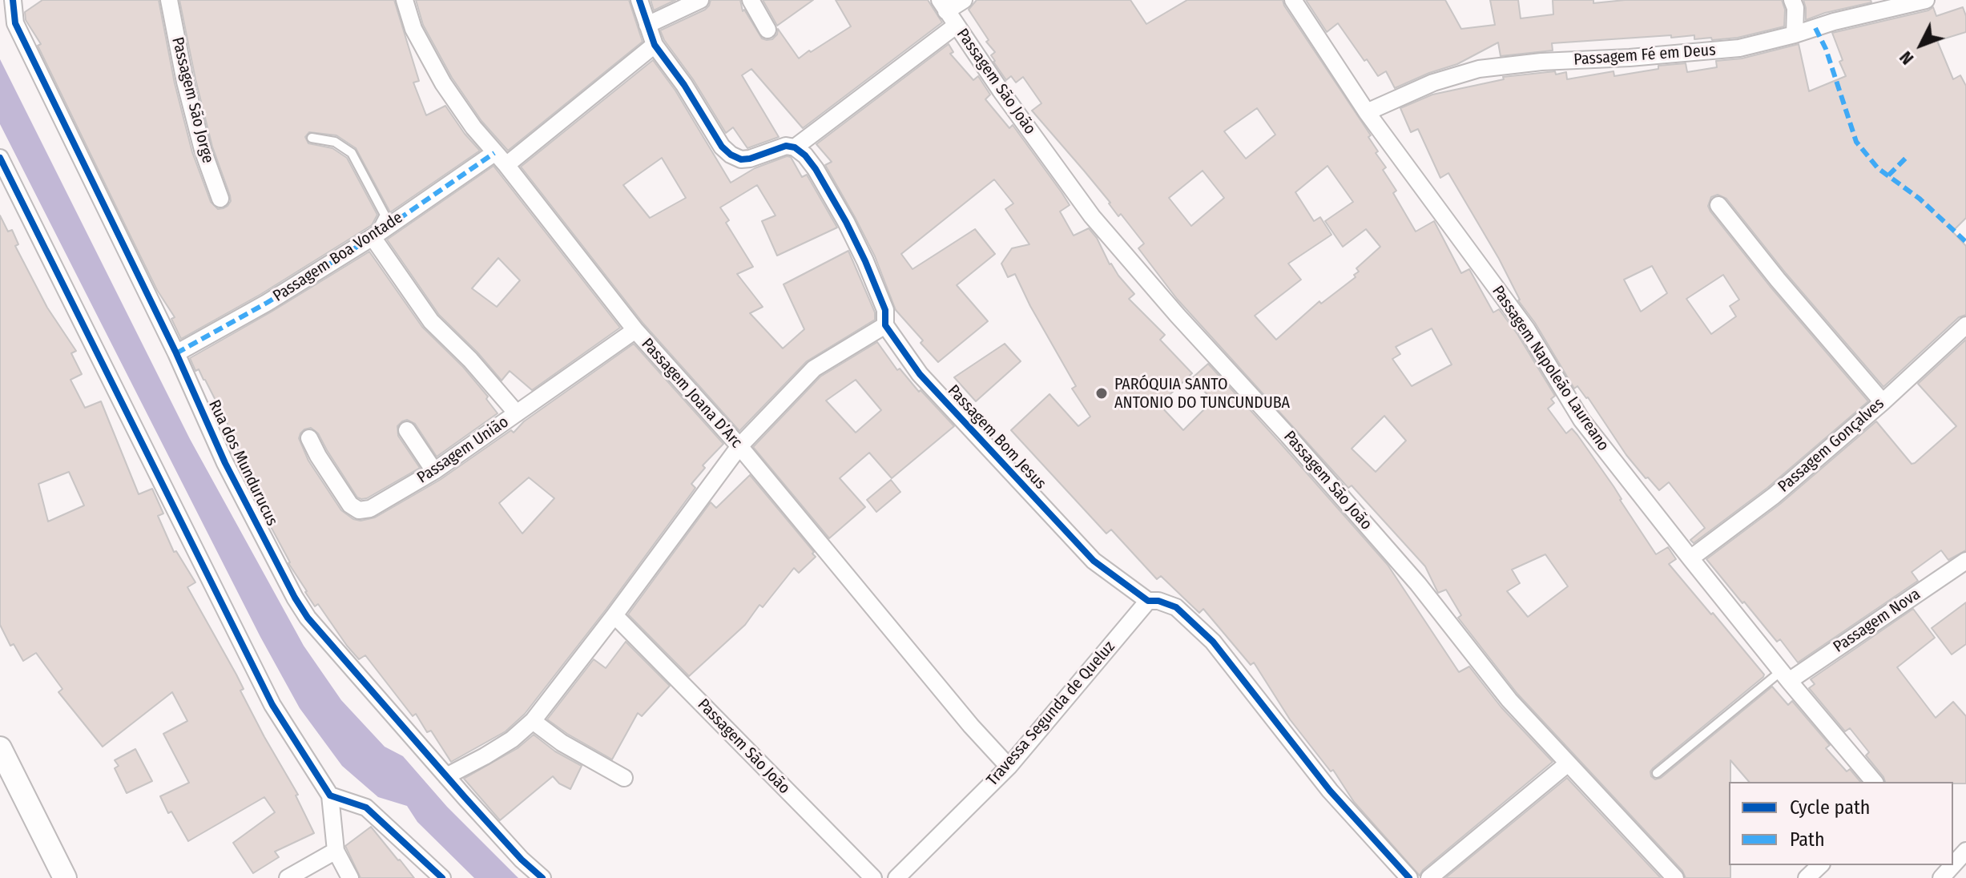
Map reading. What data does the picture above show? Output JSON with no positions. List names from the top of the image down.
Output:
{
  "streets": {
    "street": [
      "Passagem Fé em Deus",
      "Passagem São João",
      "Passagem São Jorge",
      "Passagem Boa Vontade",
      "Passagem Napoleão Laureano",
      "Passagem Joana D’Arc",
      "Passagem Bom Jesus",
      "Passagem Gonçalves",
      "Passagem União",
      "Rua dos Mundurucus",
      "Passagem Nova",
      "Travessa Segunda de Queluz"
    ]
  },
  "crossings": [
    ["Passagem Fé em Deus", "Passagem Napoleão Laureano"],
    ["Passagem Boa Vontade", "Passagem Joana D’Arc"],
    ["Passagem Boa Vontade", "Rua dos Mundurucus"],
    ["Passagem Napoleão Laureano", "Passagem Gonçalves"],
    ["Passagem Napoleão Laureano", "Passagem Nova"],
    ["Passagem Joana D’Arc", "Passagem União"],
    ["Passagem Joana D’Arc", "Travessa Segunda de Queluz"],
    ["Passagem Bom Jesus", "Travessa Segunda de Queluz"]
  ],
  "places": ["PARÓQUIA SANTO ANTONIO DO TUNCUNDUBA"],
  "legend": ["Cycle path", "Path"],
  "north": "bottom left"
}
